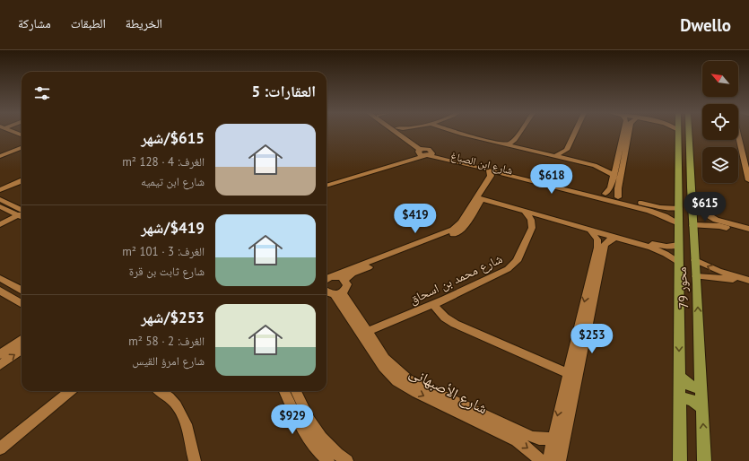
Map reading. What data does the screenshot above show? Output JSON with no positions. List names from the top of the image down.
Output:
{
  "streets": {
    "main road": ["محور 79"],
    "street": ["شارع ابن الصباغ", "شارع محمد بن اسحاق", "شارع الأصبهانى"]
  },
  "crossings": [
    ["شارع ابن الصباغ", "محور 79"],
    ["شارع محمد بن اسحاق", "شارع الأصبهانى"]
  ],
  "north": "top left",
  "page": {
    "header": "Dwello",
    "nav": ["الخريطة", "الطبقات", "مشاركة"],
    "heading": "العقارات: 5",
    "list": [
      {
        "name": "$615/شهر",
        "note": "الغرف: 4 · 128 m² · شارع ابن تيميه"
      },
      {
        "name": "$419/شهر",
        "note": "الغرف: 3 · 101 m² · شارع ثابت بن قرة"
      },
      {
        "name": "$253/شهر",
        "note": "الغرف: 2 · 58 m² · شارع امرؤ القيس"
      }
    ],
    "price": [
      "$618",
      "$615",
      "$419",
      "$253",
      "$929"
    ]
  }
}
